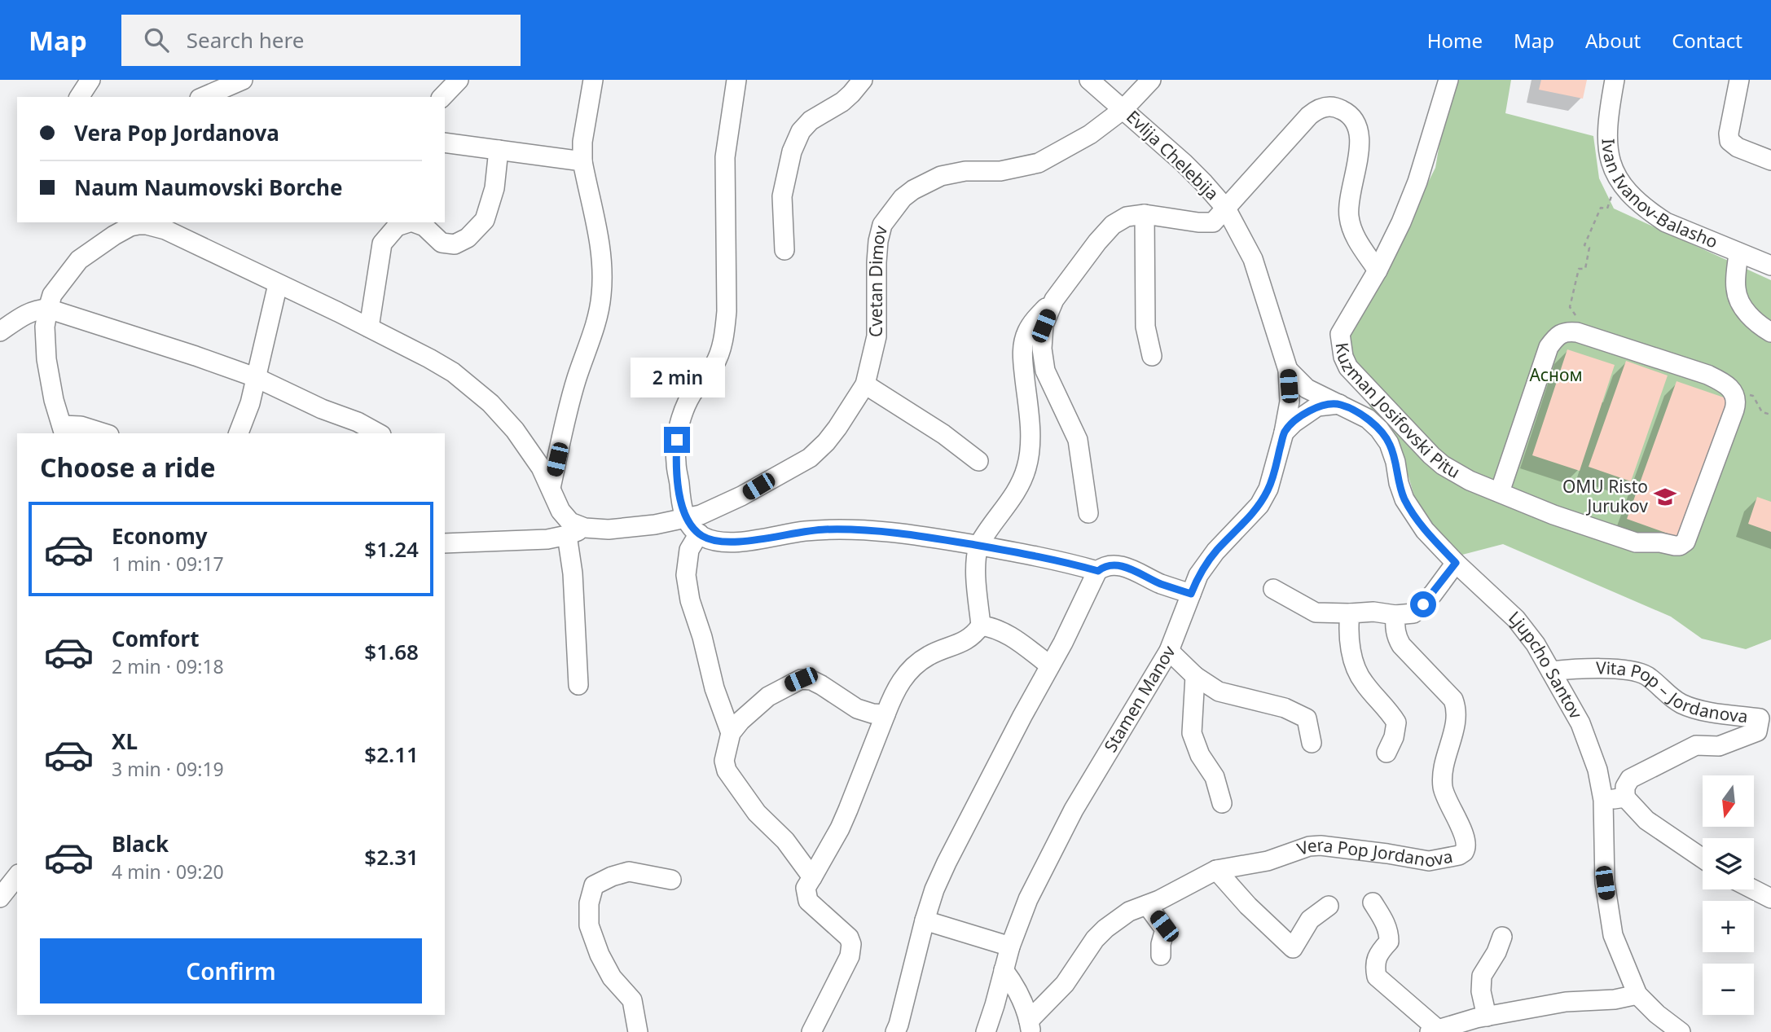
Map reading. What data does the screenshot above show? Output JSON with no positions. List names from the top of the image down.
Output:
{
  "streets": {
    "street": [
      "Evlija Chelebija",
      "Ivan Ivanov-Balasho",
      "Cvetan Dimov",
      "Kuzman Josifovski Pitu",
      "Ljupcho Santov",
      "Vita Pop – Jordanova",
      "Stamen Manov",
      "Vera Pop Jordanova"
    ]
  },
  "crossings": [
    ["Evlija Chelebija", "Cvetan Dimov"],
    ["Evlija Chelebija", "Ljupcho Santov"],
    ["Evlija Chelebija", "Stamen Manov"],
    ["Ljupcho Santov", "Vita Pop – Jordanova"],
    ["Ljupcho Santov", "Stamen Manov"]
  ],
  "parks": ["Асном"],
  "places": {
    "school or university": ["OMU Risto Jurukov"]
  },
  "north": "bottom",
  "page": {
    "header": "Map",
    "search": "Search here",
    "nav": [
      "Home",
      "Map",
      "About",
      "Contact"
    ],
    "banner": ["Vera Pop Jordanova", "Naum Naumovski Borche"],
    "bubble": "2 min",
    "heading": "Choose a ride",
    "list": [
      {
        "name": "Economy",
        "note": "1 min · 09:17",
        "value": "$1.24"
      },
      {
        "name": "Comfort",
        "note": "2 min · 09:18",
        "value": "$1.68"
      },
      {
        "name": "XL",
        "note": "3 min · 09:19",
        "value": "$2.11"
      },
      {
        "name": "Black",
        "note": "4 min · 09:20",
        "value": "$2.31"
      }
    ],
    "map_buttons": ["+", "−"],
    "buttons": "Confirm"
  }
}
